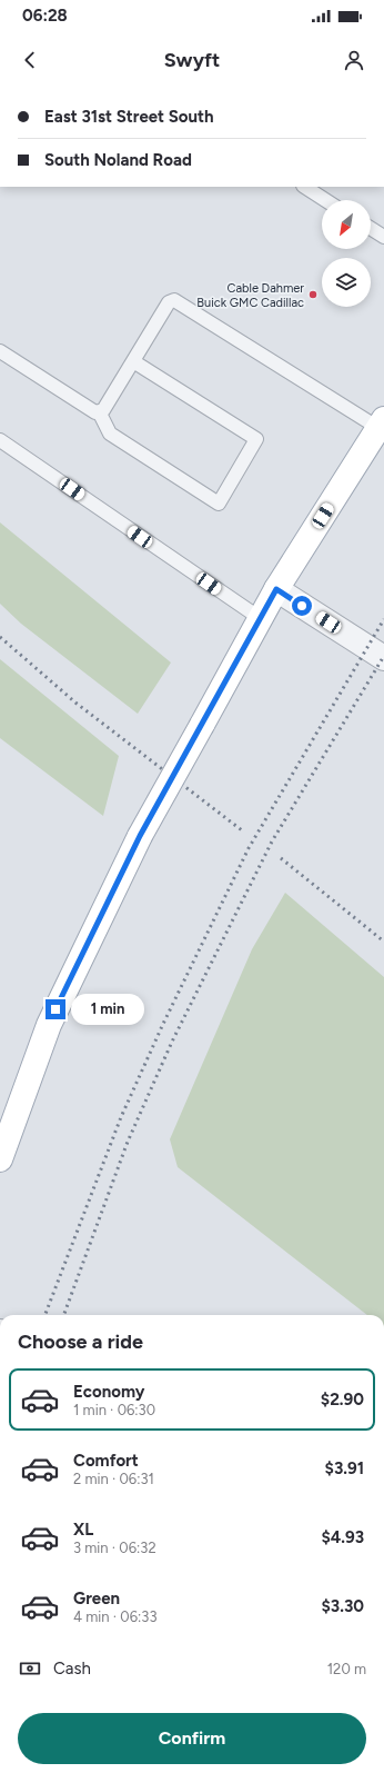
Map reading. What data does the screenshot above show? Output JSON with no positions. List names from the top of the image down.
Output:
{
  "places": ["Cable Dahmer Buick GMC Cadillac"],
  "north": "bottom left",
  "page": {
    "status": "06:28",
    "header": "Swyft",
    "banner": ["East 31st Street South", "South Noland Road"],
    "bubble": "1 min",
    "heading": "Choose a ride",
    "list": [
      {
        "name": "Economy",
        "note": "1 min · 06:30",
        "value": "$2.90"
      },
      {
        "name": "Comfort",
        "note": "2 min · 06:31",
        "value": "$3.91"
      },
      {
        "name": "XL",
        "note": "3 min · 06:32",
        "value": "$4.93"
      },
      {
        "name": "Green",
        "note": "4 min · 06:33",
        "value": "$3.30"
      }
    ],
    "pay": ["Cash", "120 m"],
    "buttons": "Confirm"
  }
}
